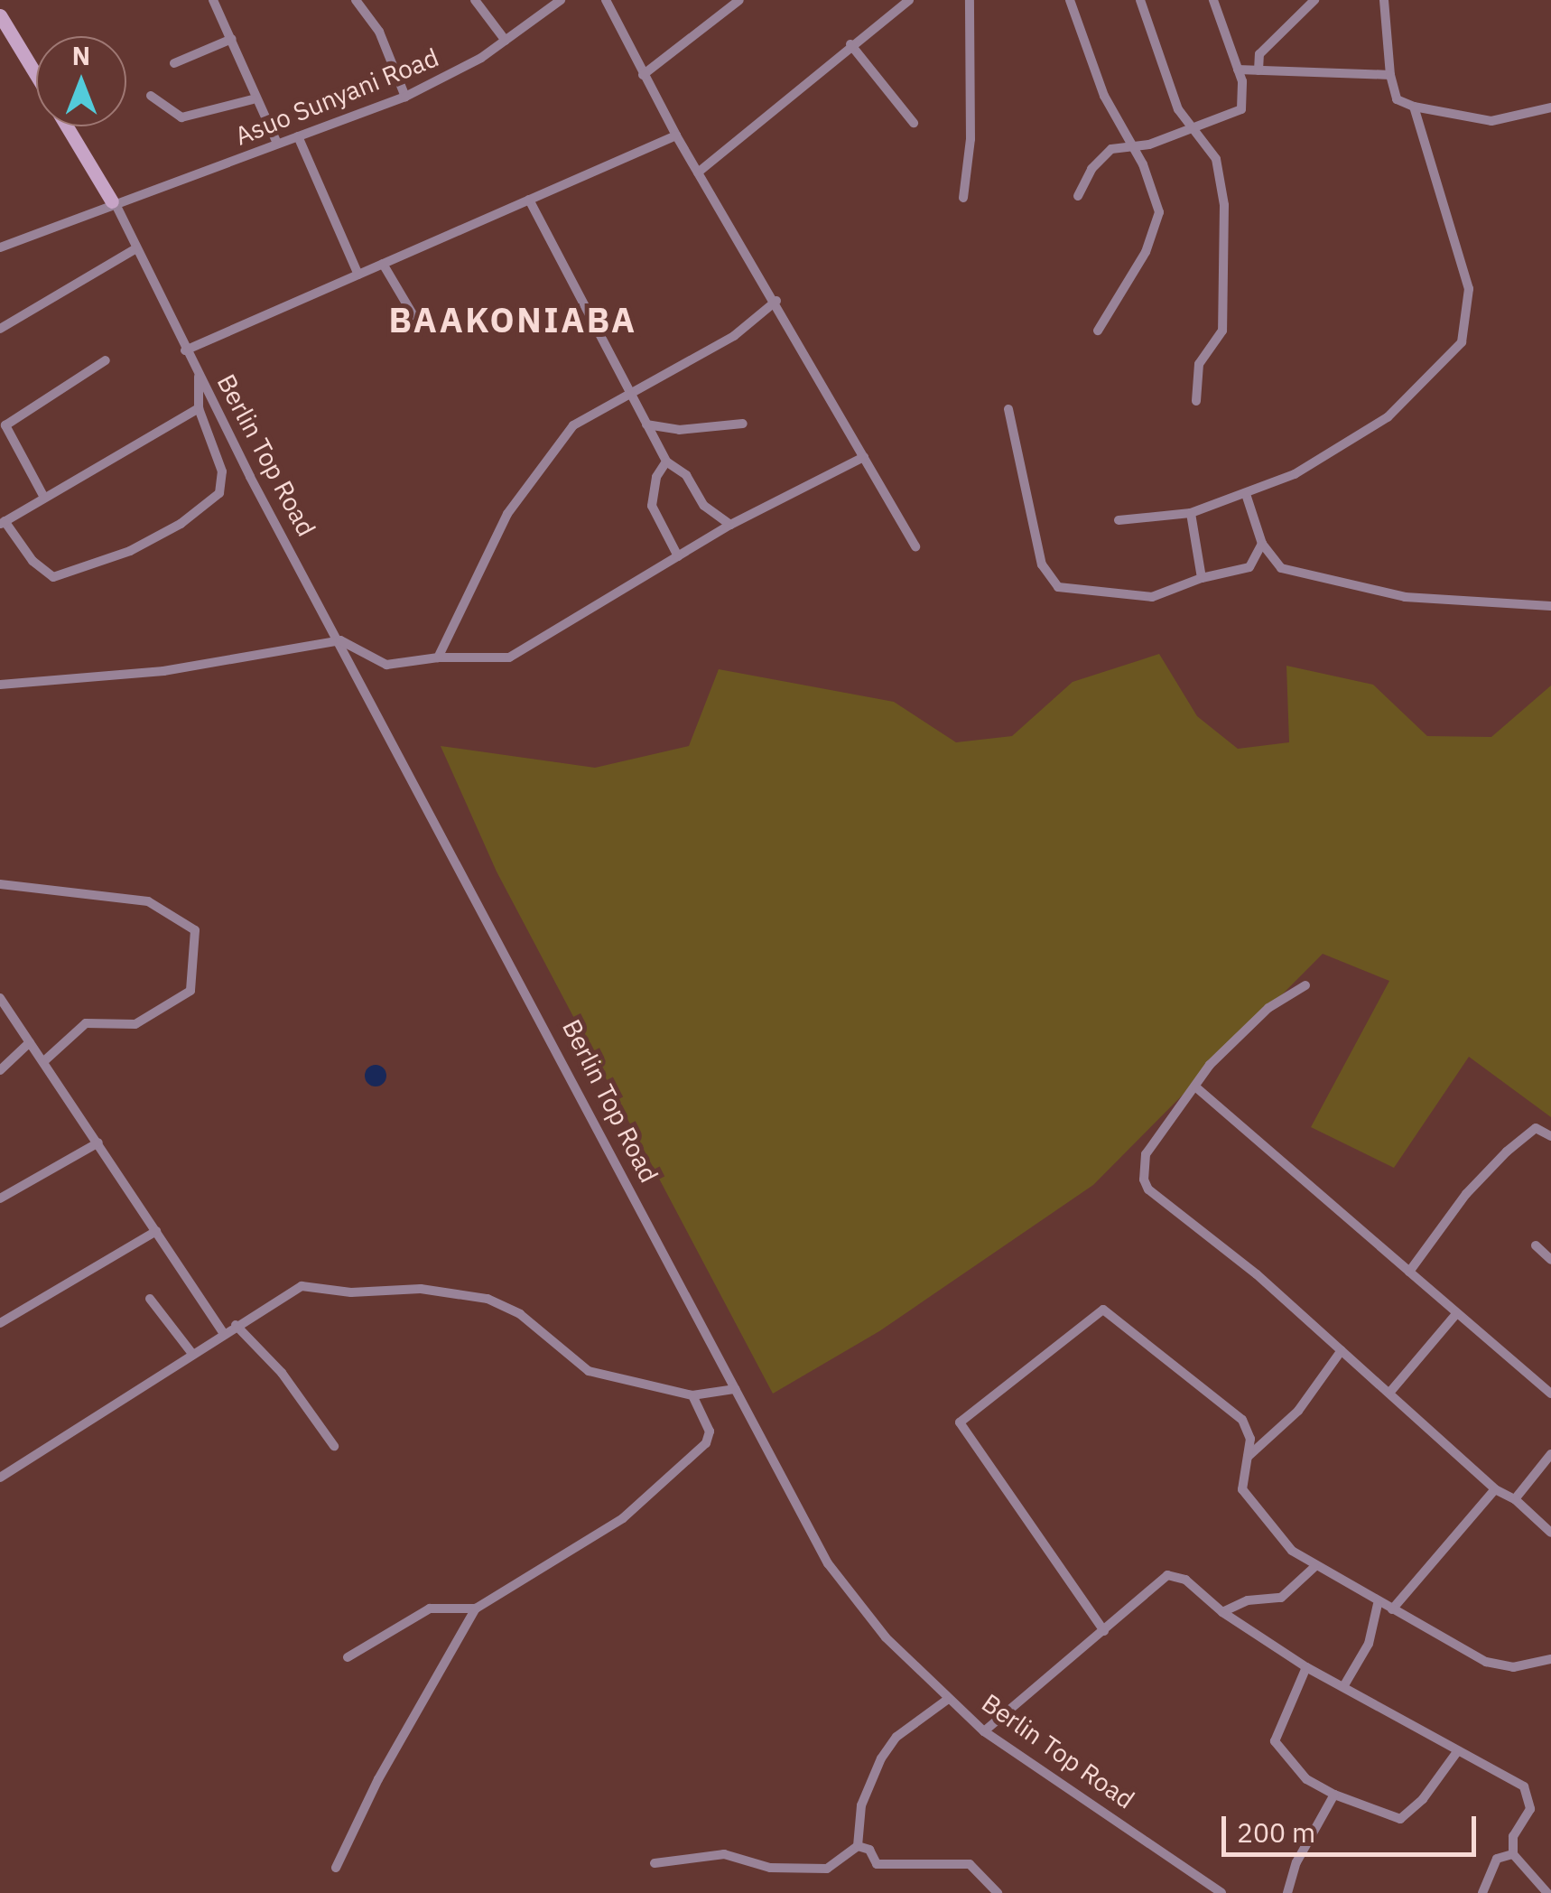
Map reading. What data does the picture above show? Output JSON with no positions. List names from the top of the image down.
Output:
{
  "streets": {
    "street": ["Asuo Sunyani Road", "Berlin Top Road"]
  },
  "crossings": [
    ["Asuo Sunyani Road", "Berlin Top Road"]
  ],
  "districts": ["BAAKONIABA"],
  "scale_bar": "200 m",
  "north": "top"
}
